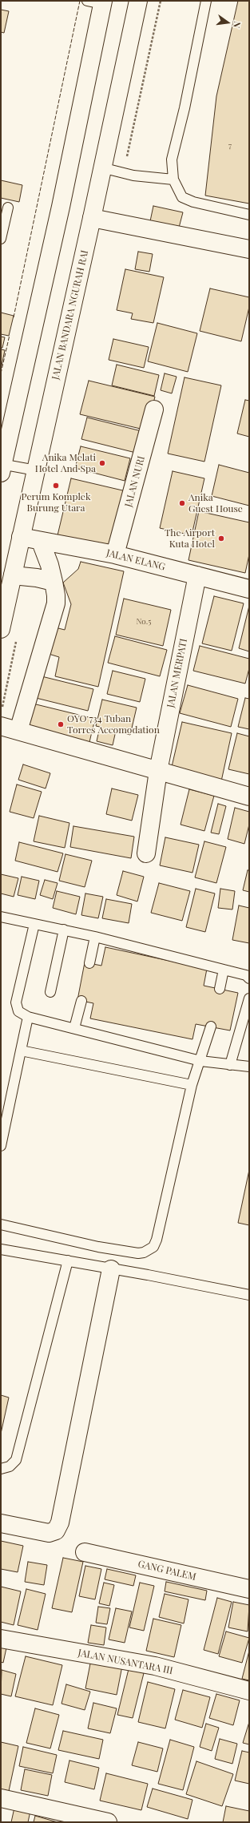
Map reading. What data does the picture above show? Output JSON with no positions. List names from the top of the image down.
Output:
{
  "streets": {
    "street": [
      "JALAN BANDARA NGURAH RAI",
      "JALAN NURI",
      "JALAN ELANG",
      "JALAN MERPATI",
      "GANG PALEM",
      "JALAN NUSANTARA III"
    ]
  },
  "crossings": [
    ["JALAN BANDARA NGURAH RAI", "JALAN ELANG"],
    ["JALAN NURI", "JALAN ELANG"],
    ["JALAN ELANG", "JALAN MERPATI"]
  ],
  "places": [
    "Anika Melati Hotel And Spa",
    "Perum Komplek Burung Utara",
    "Anika Guest House",
    "The Airport Kuta Hotel",
    "OYO 734 Tuban Torres Accomodation"
  ],
  "house_numbers": ["7", "No.5"],
  "north": "right"
}
